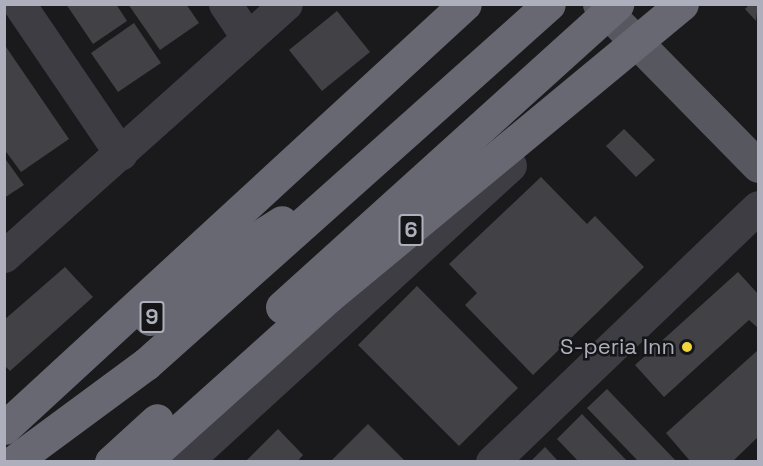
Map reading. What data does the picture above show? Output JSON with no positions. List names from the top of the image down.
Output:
{
  "streets": {
    "highway": ["6", "9"]
  },
  "places": ["S-peria Inn"]
}
